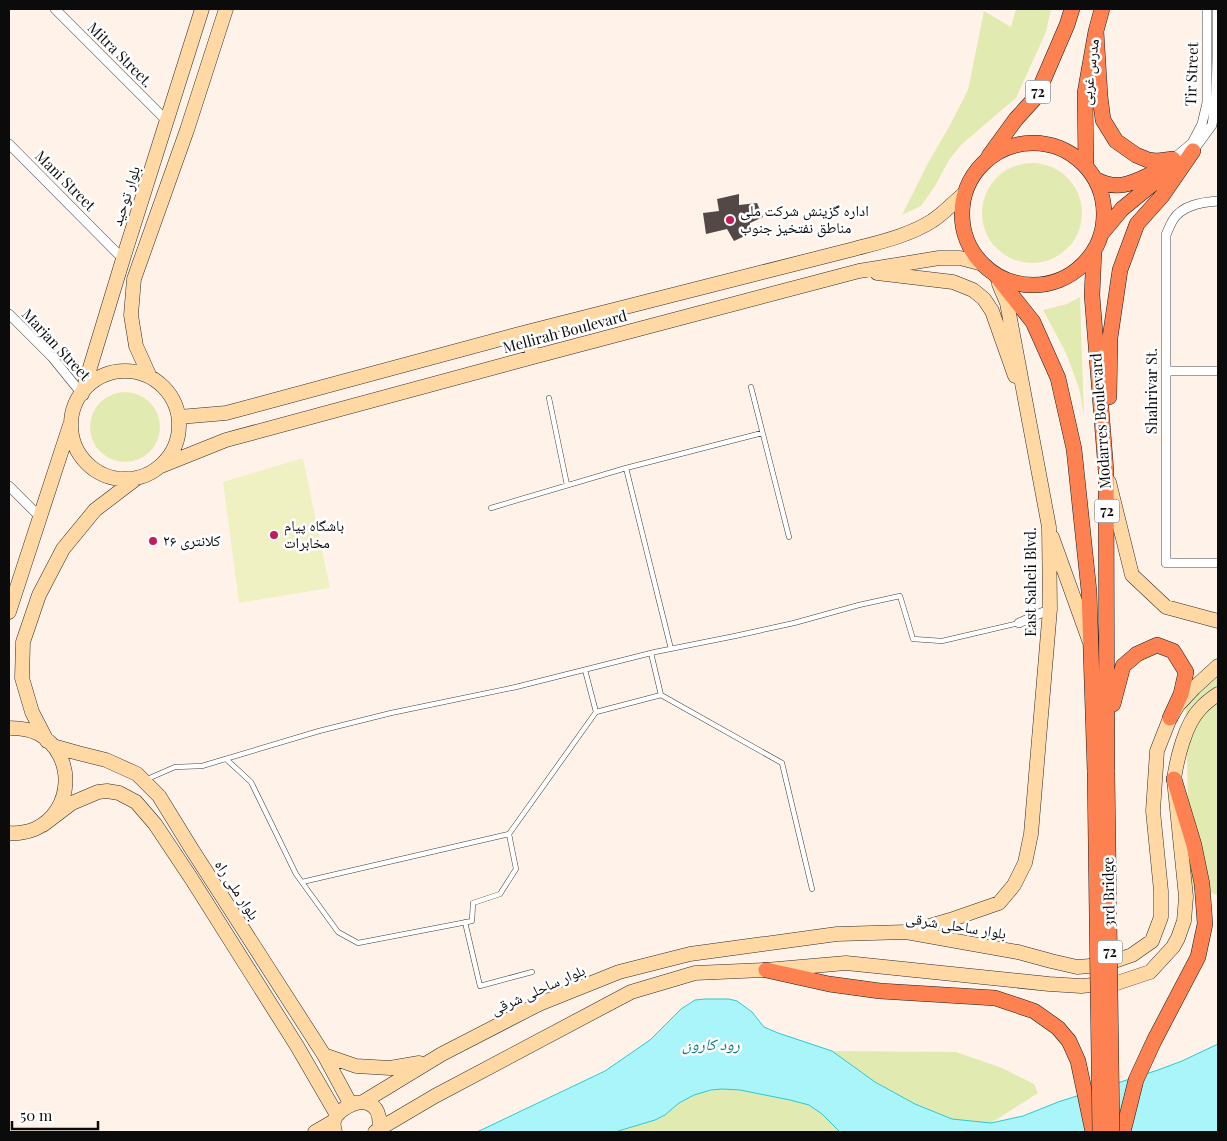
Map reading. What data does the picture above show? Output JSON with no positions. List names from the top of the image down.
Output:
{
  "streets": {
    "highway": [
      "مدرس غربی",
      "72",
      "Modarres Boulevard",
      "3rd Bridge"
    ],
    "main road": [
      "بلوار توحید",
      "Mellirah Boulevard",
      "East Saheli Blvd.",
      "بلوار ملی راه",
      "بلوار ساحلی شرقی"
    ],
    "street": [
      "Mitra Street.",
      "Tir Street",
      "Mani Street",
      "Marjan Street",
      "Shahrivar St."
    ]
  },
  "crossings": [
    ["Mitra Street.", "بلوار توحید"],
    ["مدرس غربی", "72"],
    ["مدرس غربی", "Mellirah Boulevard"],
    ["مدرس غربی", "Modarres Boulevard"],
    ["مدرس غربی", "East Saheli Blvd."],
    ["72", "Mellirah Boulevard"],
    ["72", "Modarres Boulevard"],
    ["72", "East Saheli Blvd."],
    ["Mani Street", "بلوار توحید"],
    ["بلوار توحید", "Mellirah Boulevard"],
    ["بلوار توحید", "Marjan Street"],
    ["Mellirah Boulevard", "Marjan Street"],
    ["Mellirah Boulevard", "Modarres Boulevard"],
    ["Mellirah Boulevard", "East Saheli Blvd."],
    ["Modarres Boulevard", "East Saheli Blvd."],
    ["Modarres Boulevard", "3rd Bridge"],
    ["East Saheli Blvd.", "بلوار ساحلی شرقی"],
    ["بلوار ملی راه", "بلوار ساحلی شرقی"]
  ],
  "water": ["رود کارون"],
  "places": ["اداره گزینش شرکت ملی مناطق نفتخیز جنوب", "باشگاه پیام مخابرات", "کلانتری ۲۶"],
  "scale_bar": "50 m"
}
